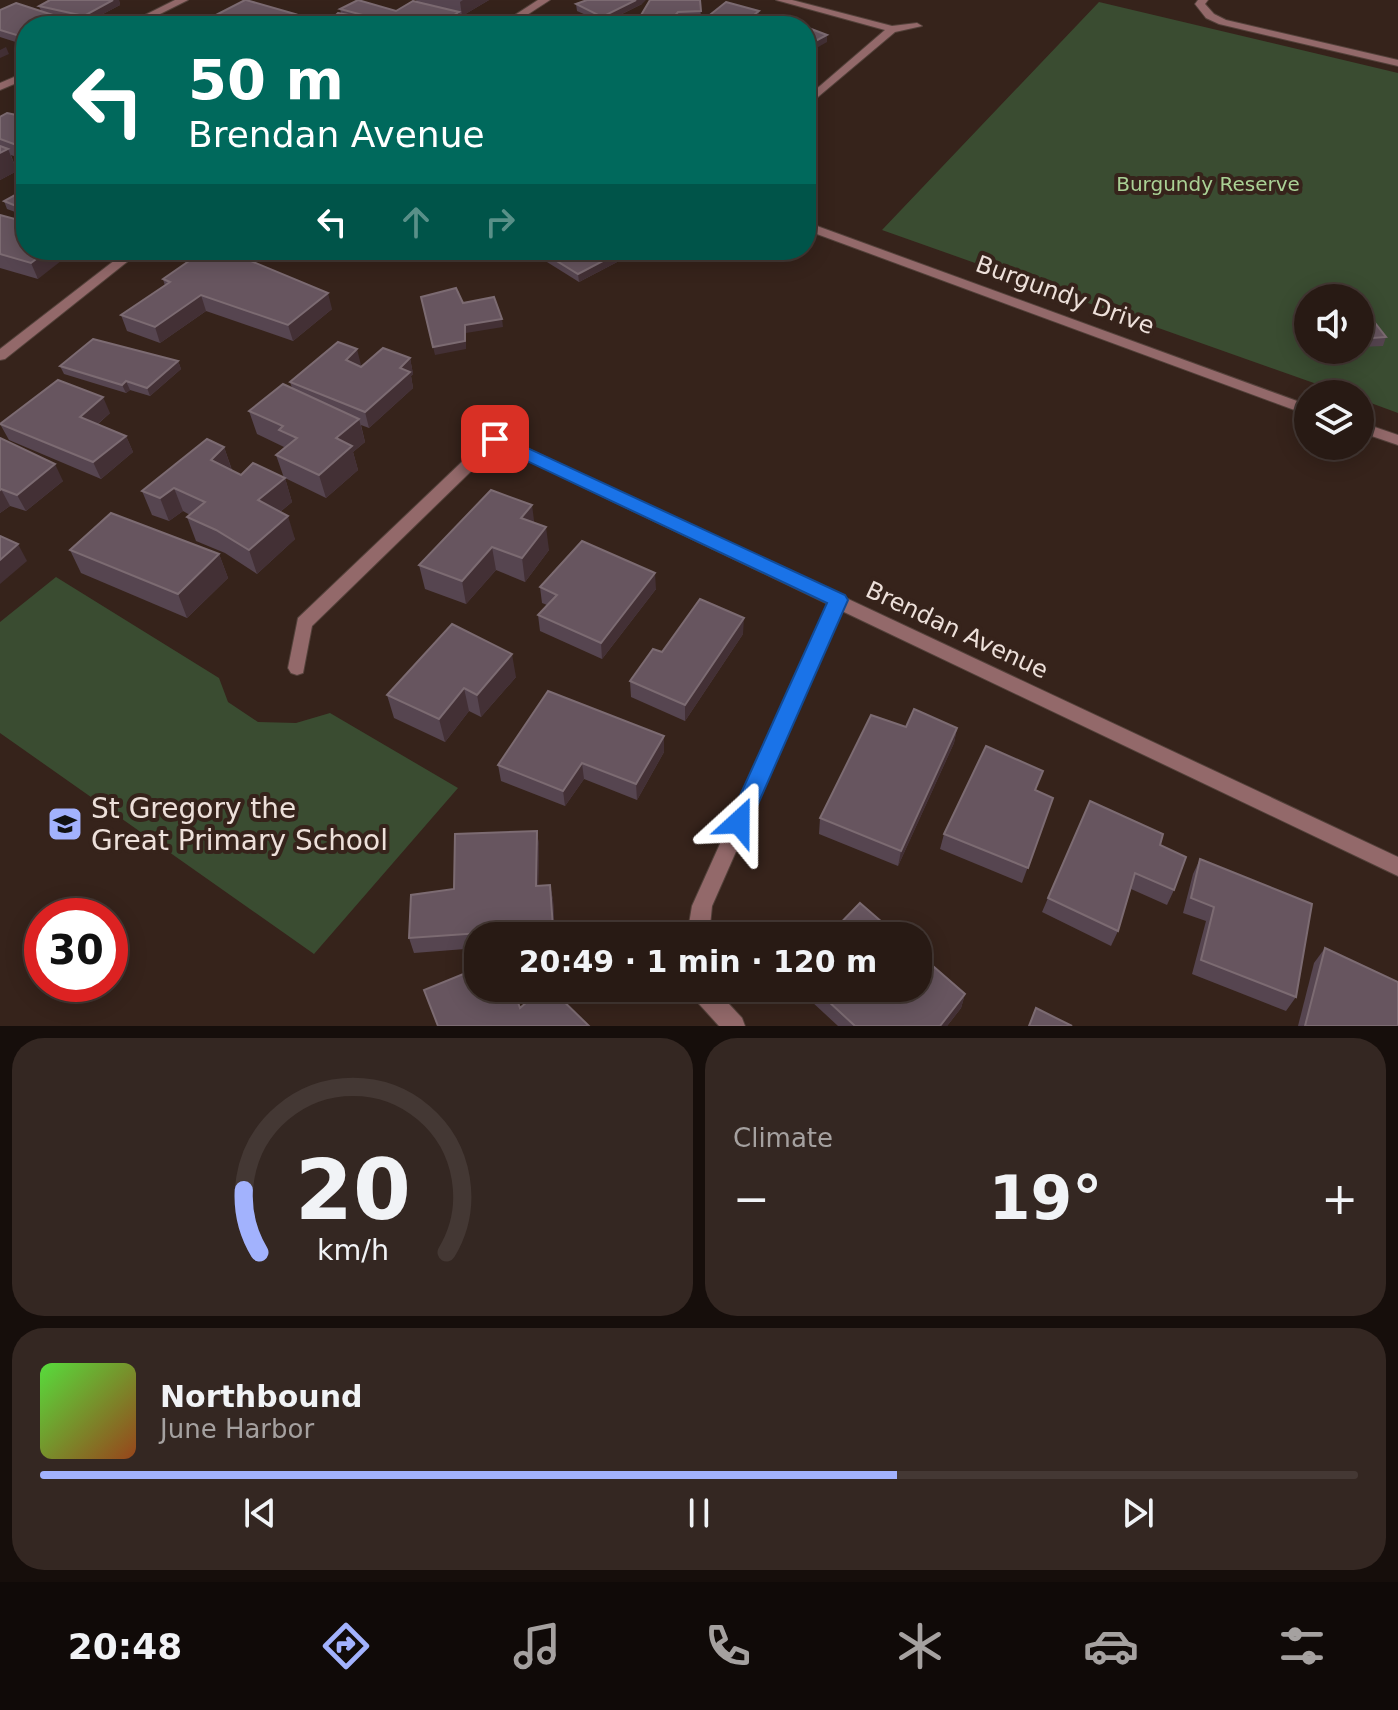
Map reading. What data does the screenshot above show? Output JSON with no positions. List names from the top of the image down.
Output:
{
  "streets": {
    "street": ["Burgundy Drive", "Brendan Avenue"]
  },
  "parks": ["Burgundy Reserve"],
  "places": {
    "school or university": ["St Gregory the Great Primary School"]
  },
  "page": {
    "turn": ["50 m", "Brendan Avenue"],
    "limit": "30",
    "trip": "20:49 · 1 min · 120 m",
    "tile": "Climate",
    "heat": ["−", "19°", "+"],
    "song": ["Northbound", "June Harbor"],
    "tabs": "20:48",
    "gauge": ["20", "km/h"]
  }
}
